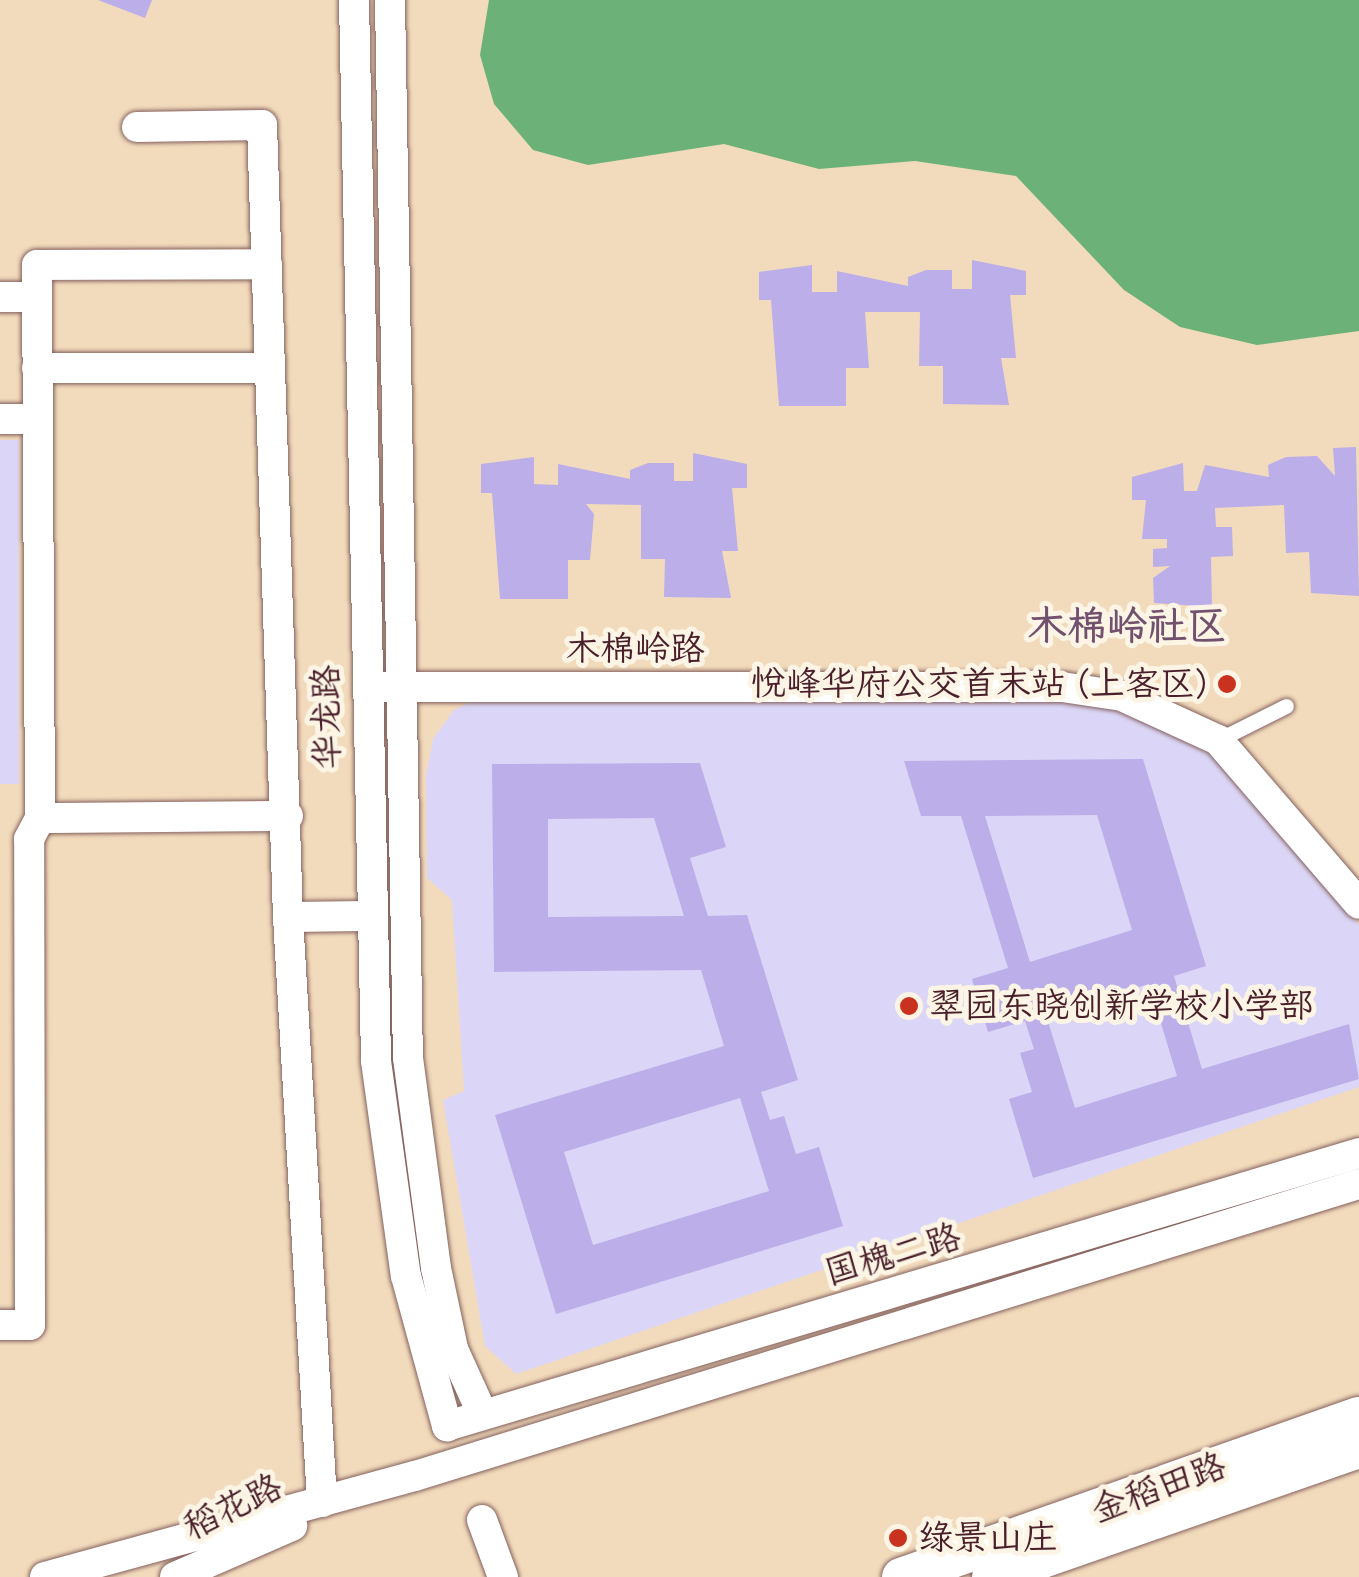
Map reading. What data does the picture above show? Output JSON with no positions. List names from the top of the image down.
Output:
{
  "streets": {
    "street": [
      "木棉岭路",
      "华龙路",
      "国槐二路",
      "金稻田路",
      "稻花路"
    ]
  },
  "crossings": [
    ["木棉岭路", "华龙路"],
    ["华龙路", "国槐二路"],
    ["国槐二路", "稻花路"]
  ],
  "districts": ["木棉岭社区"],
  "places": ["悦峰华府公交首末站 (上客区)", "翠园东晓创新学校小学部", "绿景山庄"]
}
